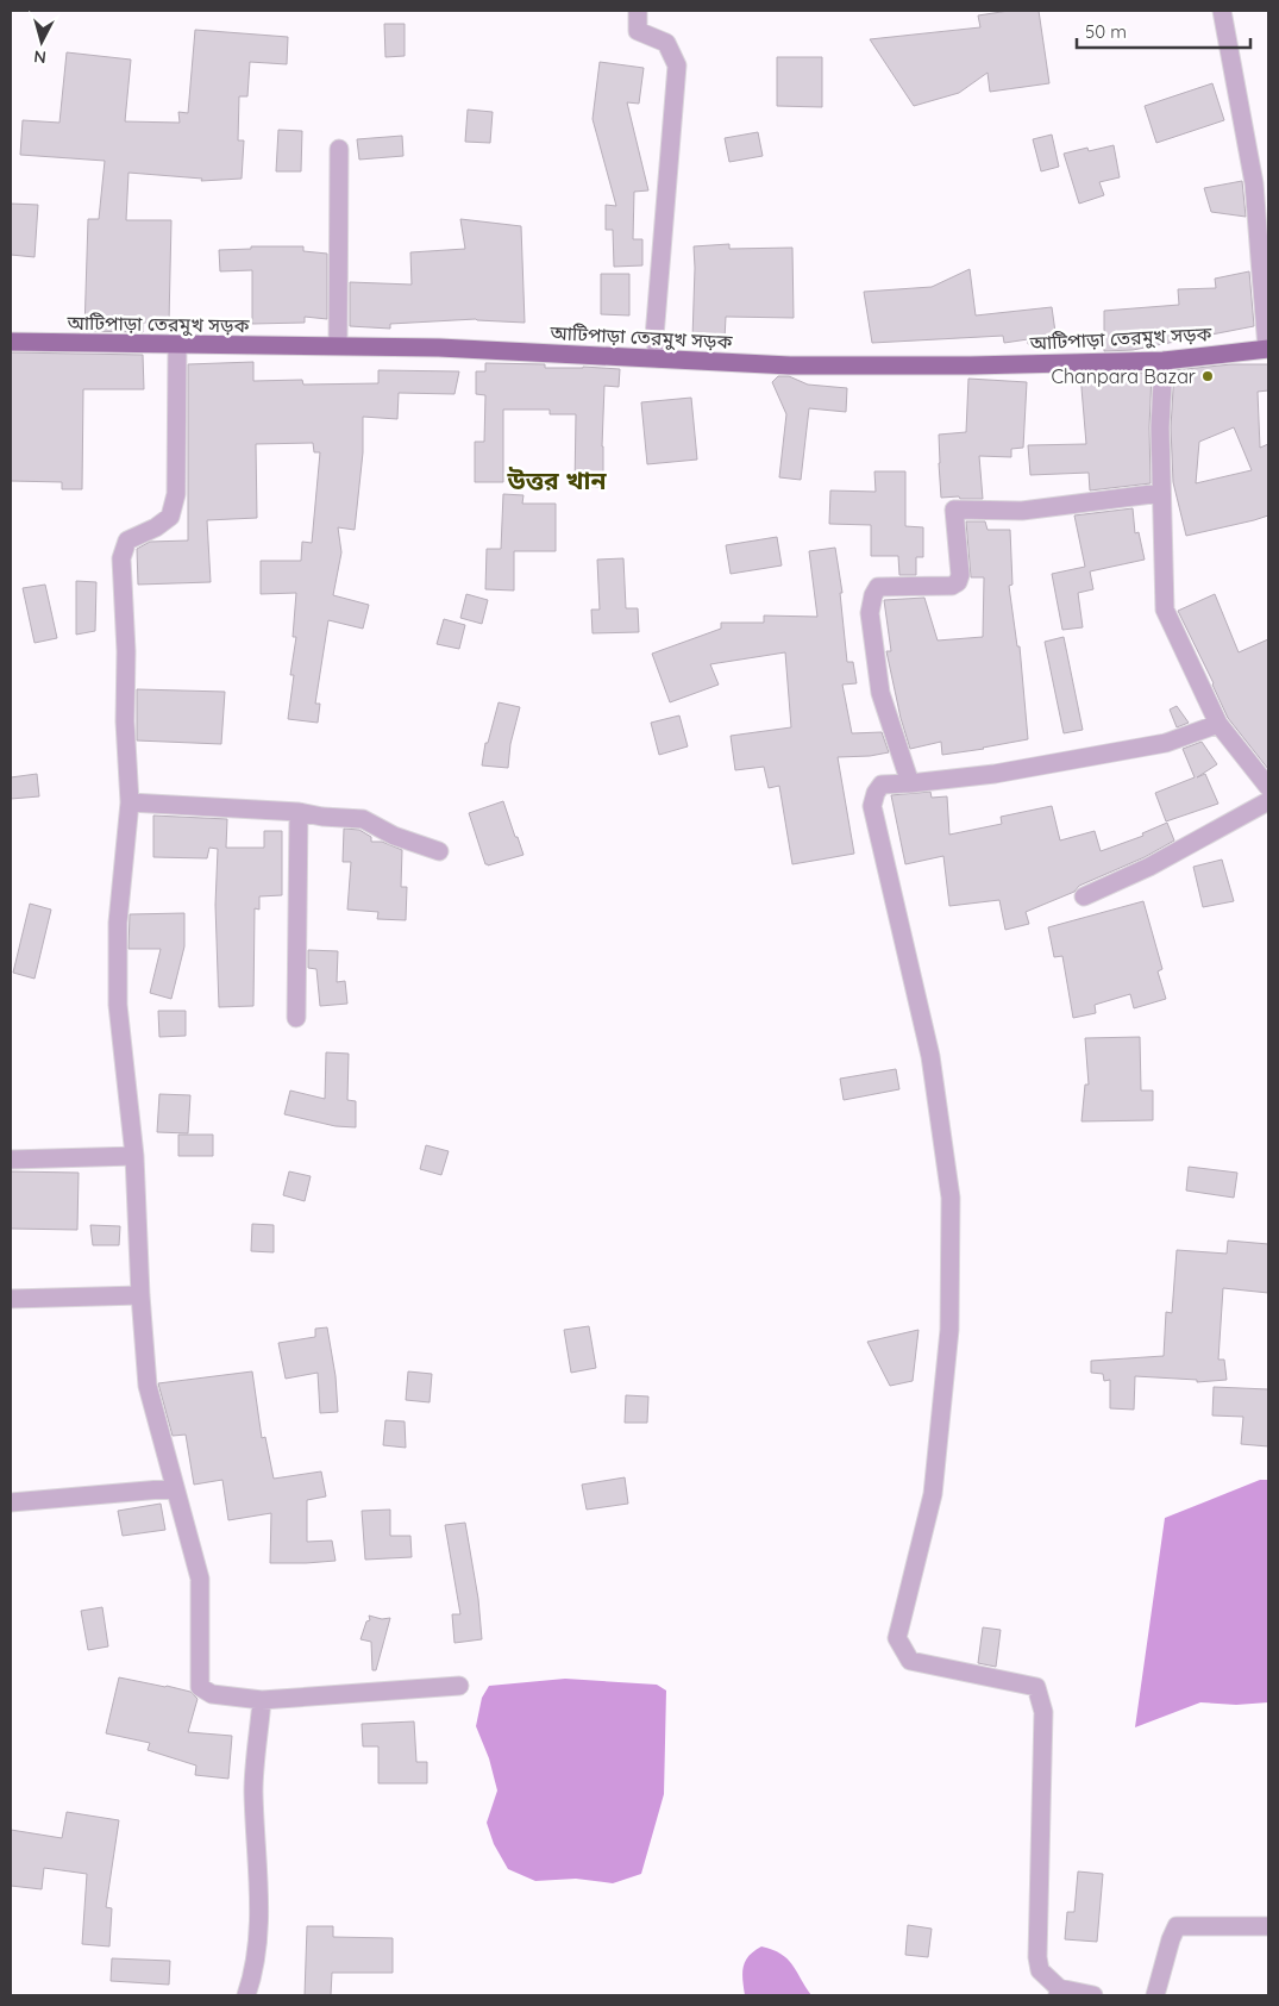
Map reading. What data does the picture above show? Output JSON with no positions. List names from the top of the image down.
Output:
{
  "streets": {
    "main road": ["আটিপাড়া তেরমুখ সড়ক"]
  },
  "districts": ["উত্তর খান"],
  "places": ["Chanpara Bazar"],
  "scale_bar": "50 m",
  "north": "bottom"
}
